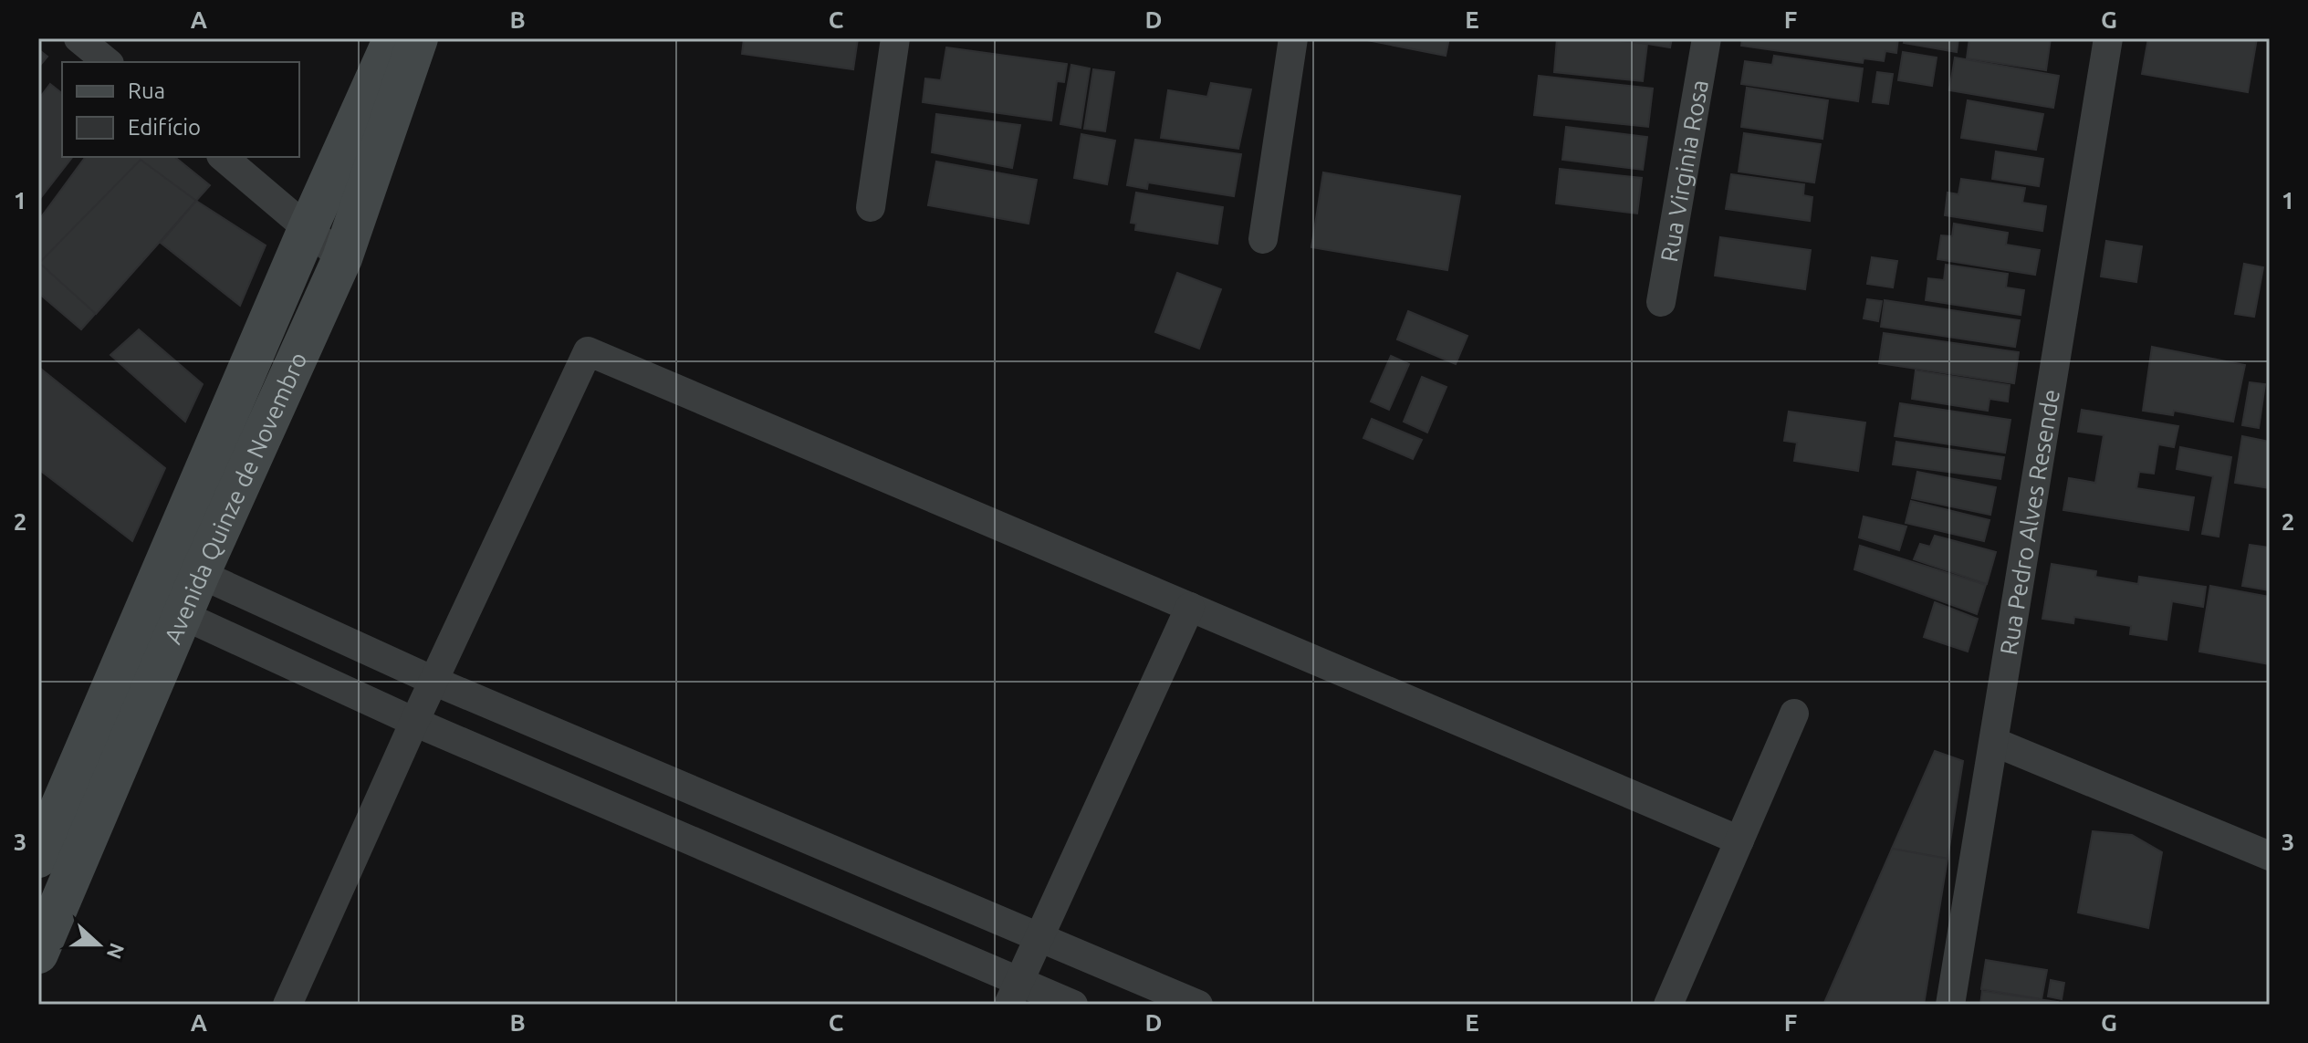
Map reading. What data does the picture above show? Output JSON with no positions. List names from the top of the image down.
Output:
{
  "streets": {
    "main road": ["Avenida Quinze de Novembro"],
    "street": ["Rua Virginia Rosa", "Rua Pedro Alves Resende"]
  },
  "legend": ["Rua", "Edifício"],
  "north": "right",
  "grid": {
    "columns": [
      "A",
      "B",
      "C",
      "D",
      "E",
      "F",
      "G"
    ],
    "rows": ["1", "2", "3"]
  }
}
